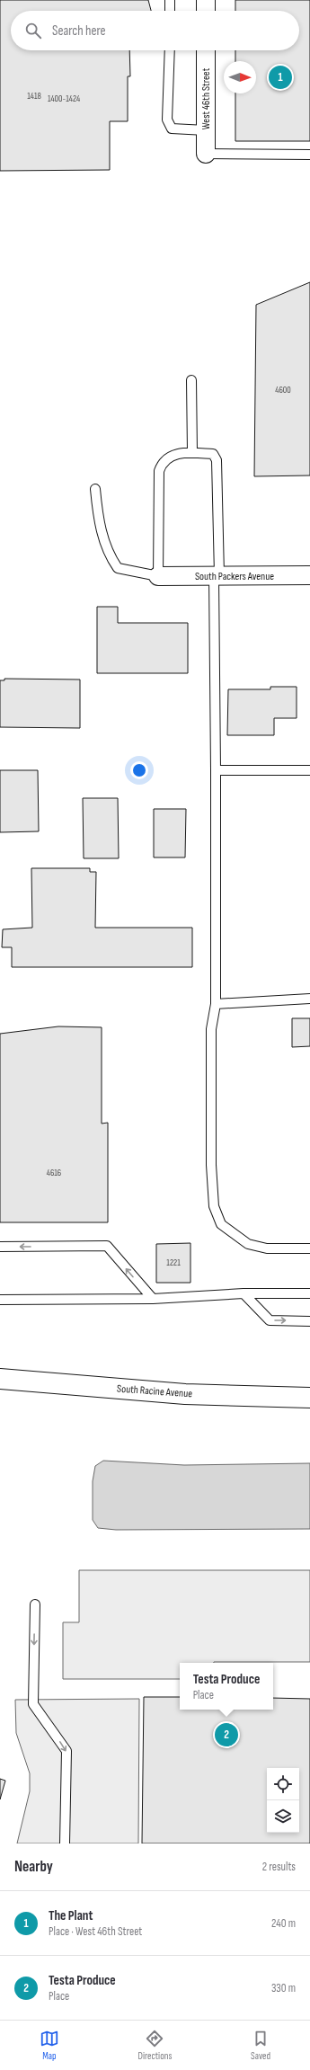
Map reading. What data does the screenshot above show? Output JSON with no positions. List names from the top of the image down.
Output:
{
  "streets": {
    "street": ["West 46th Street", "South Packers Avenue", "South Racine Avenue"]
  },
  "house_numbers": [
    "1418",
    "1400-1424",
    "4600",
    "4616",
    "1221"
  ],
  "north": "right",
  "page": {
    "search": "Search here",
    "pins": ["1", "2"],
    "popup": ["Testa Produce", "Place"],
    "heading": ["Nearby", "2 results"],
    "list": [
      {
        "mark": "1",
        "name": "The Plant",
        "note": "Place · West 46th Street",
        "value": "240 m"
      },
      {
        "mark": "2",
        "name": "Testa Produce",
        "note": "Place",
        "value": "330 m"
      }
    ],
    "nav": ["Map", "Directions", "Saved"]
  }
}
